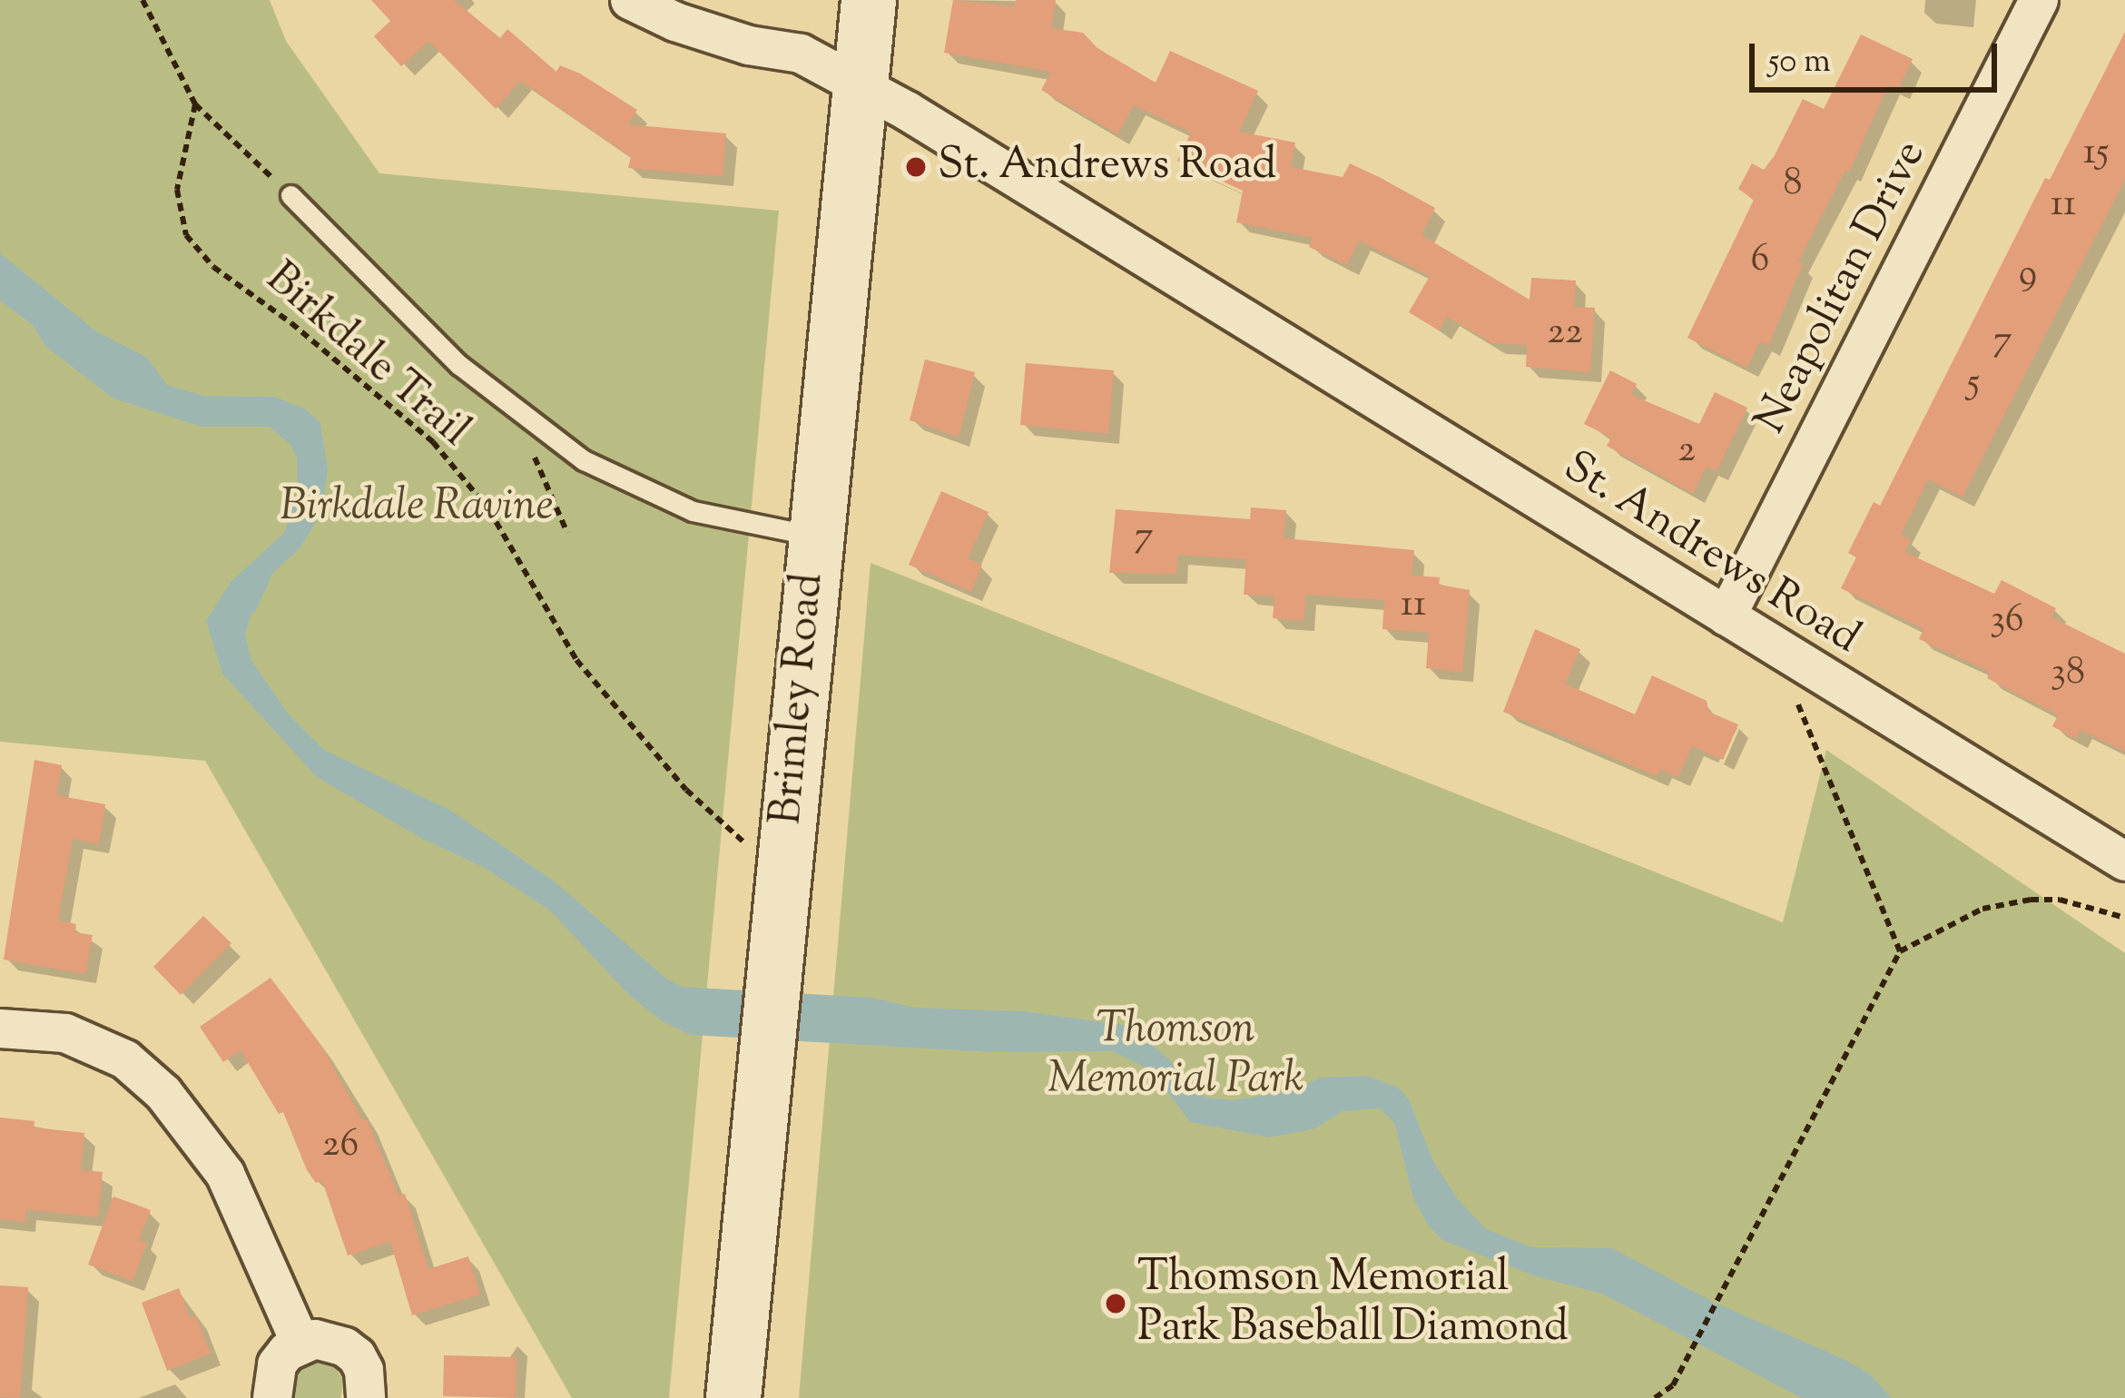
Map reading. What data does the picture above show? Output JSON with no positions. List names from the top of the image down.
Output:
{
  "streets": {
    "main road": ["Brimley Road"],
    "street": ["Neapolitan Drive", "St. Andrews Road"],
    "path": ["Birkdale Trail"]
  },
  "crossings": [
    ["Neapolitan Drive", "St. Andrews Road"],
    ["Birkdale Trail", "Brimley Road"],
    ["St. Andrews Road", "Brimley Road"]
  ],
  "parks": ["Birkdale Ravine", "Thomson Memorial Park"],
  "places": ["St. Andrews Road", "Thomson Memorial Park Baseball Diamond"],
  "house_numbers": [
    "15",
    "8",
    "11",
    "6",
    "9",
    "22",
    "7",
    "5",
    "2",
    "7",
    "11",
    "36",
    "38",
    "26"
  ],
  "scale_bar": "50 m"
}
